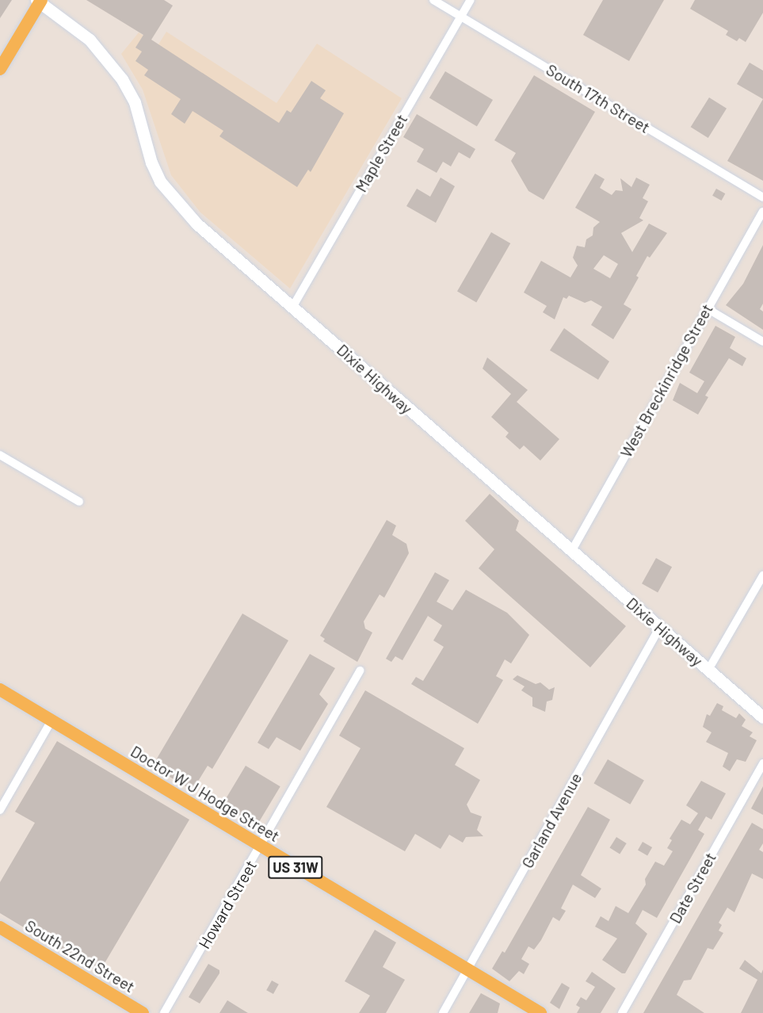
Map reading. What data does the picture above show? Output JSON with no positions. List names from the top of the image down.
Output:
{
  "streets": {
    "main road": ["Doctor W J Hodge Street", "US 31W", "South 22nd Street"],
    "street": [
      "South 17th Street",
      "Maple Street",
      "Dixie Highway",
      "West Breckinridge Street",
      "Garland Avenue",
      "Date Street",
      "Howard Street"
    ]
  },
  "crossings": [
    ["South 17th Street", "Maple Street"],
    ["Maple Street", "Dixie Highway"],
    ["Dixie Highway", "West Breckinridge Street"],
    ["Dixie Highway", "Garland Avenue"],
    ["Doctor W J Hodge Street", "Garland Avenue"],
    ["Doctor W J Hodge Street", "Howard Street"]
  ]
}
